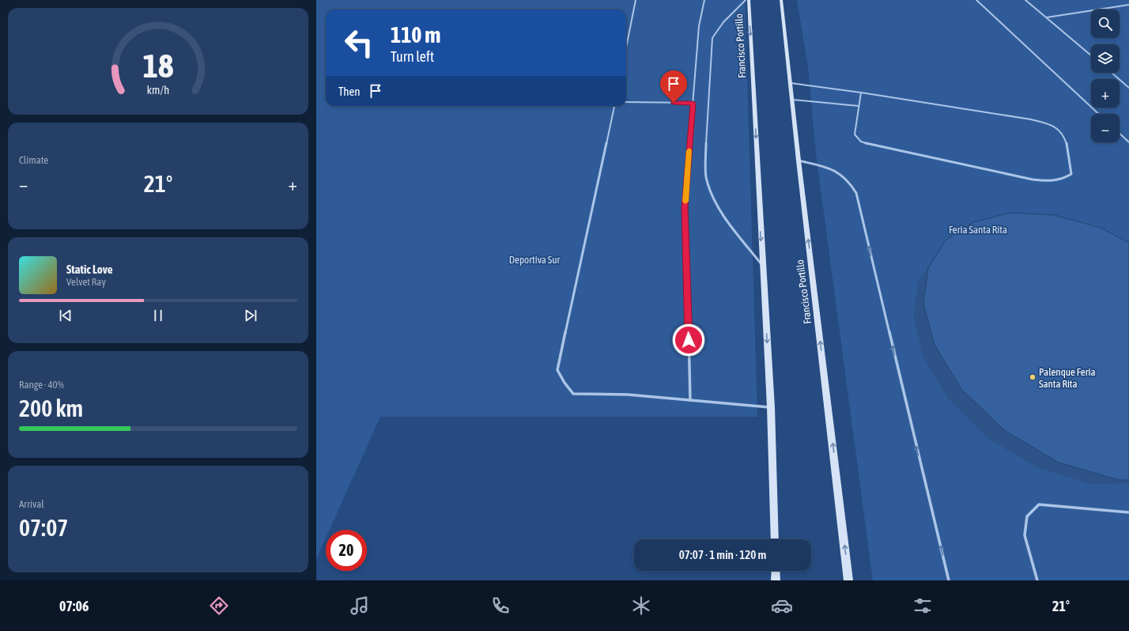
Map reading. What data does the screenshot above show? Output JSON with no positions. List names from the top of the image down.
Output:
{
  "streets": {
    "main road": ["Francisco Portillo"]
  },
  "parks": ["Feria Santa Rita", "Deportiva Sur"],
  "places": ["Palenque Feria Santa Rita"],
  "page": {
    "map_buttons": ["+", "−"],
    "turn": ["110 m", "Turn left"],
    "then": "Then",
    "tile": [
      "Climate",
      ["Range · 40%", "200 km"],
      ["Arrival", "07:07"]
    ],
    "heat": ["−", "21°", "+"],
    "song": ["Static Love", "Velvet Ray"],
    "limit": "20",
    "trip": "07:07 · 1 min · 120 m",
    "tabs": ["07:06", "21°"],
    "gauge": ["18", "km/h"]
  }
}
